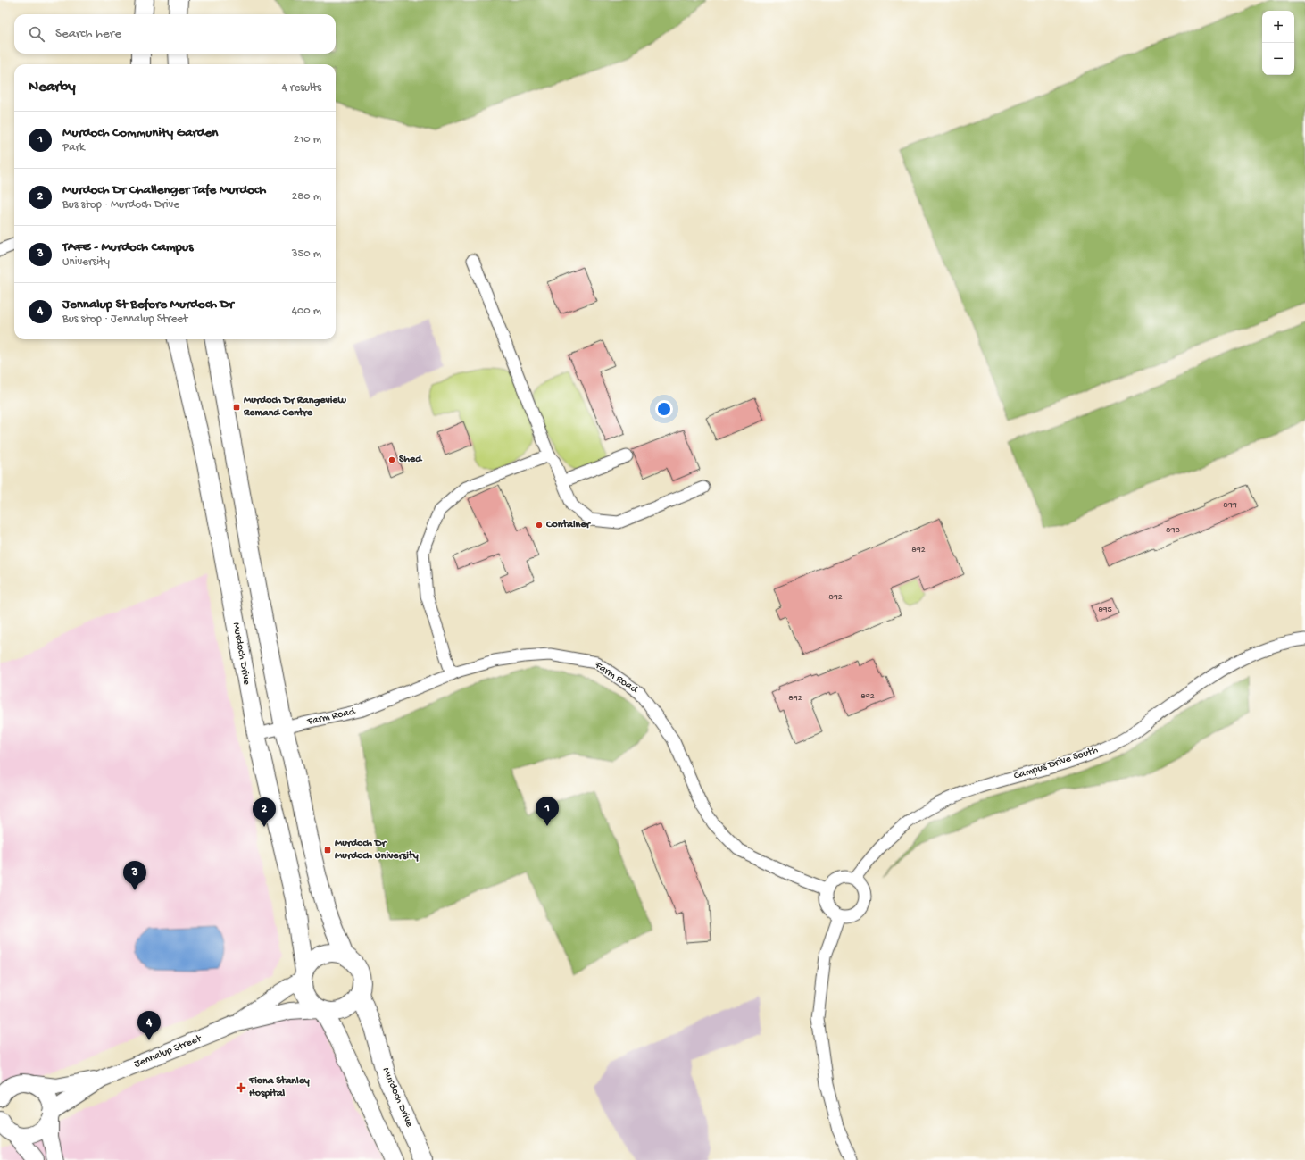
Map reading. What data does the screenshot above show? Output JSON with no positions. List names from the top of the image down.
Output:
{
  "streets": {
    "main road": ["Murdoch Drive"],
    "street": ["Farm Road", "Campus Drive South", "Jennalup Street"]
  },
  "crossings": [
    ["Murdoch Drive", "Farm Road"],
    ["Murdoch Drive", "Jennalup Street"],
    ["Farm Road", "Campus Drive South"]
  ],
  "places": {
    "transit": ["Murdoch Dr Rangeview Remand Centre", "Murdoch Dr Murdoch University"],
    "other": ["Shed", "Container"],
    "health": ["Fiona Stanley Hospital"]
  },
  "house_numbers": [
    "899",
    "898",
    "892",
    "892",
    "895",
    "892",
    "892"
  ],
  "page": {
    "map_buttons": ["+", "−"],
    "search": "Search here",
    "heading": ["Nearby", "4 results"],
    "list": [
      {
        "mark": "1",
        "name": "Murdoch Community Garden",
        "note": "Park",
        "value": "210 m"
      },
      {
        "mark": "2",
        "name": "Murdoch Dr Challenger Tafe Murdoch",
        "note": "Bus stop · Murdoch Drive",
        "value": "280 m"
      },
      {
        "mark": "3",
        "name": "TAFE - Murdoch Campus",
        "note": "University",
        "value": "350 m"
      },
      {
        "mark": "4",
        "name": "Jennalup St Before Murdoch Dr",
        "note": "Bus stop · Jennalup Street",
        "value": "400 m"
      }
    ],
    "pins": [
      "1",
      "2",
      "3",
      "4"
    ]
  }
}
